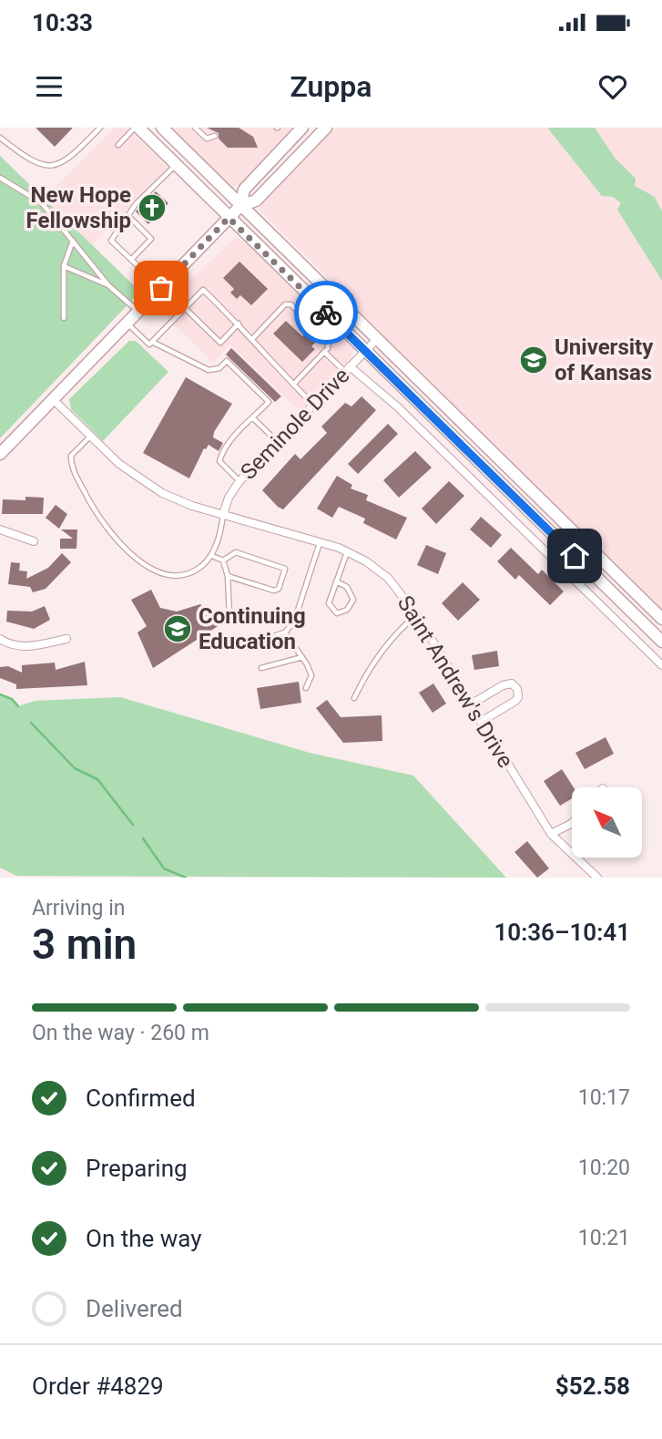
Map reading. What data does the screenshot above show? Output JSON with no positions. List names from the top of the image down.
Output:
{
  "streets": {
    "street": ["Seminole Drive", "Saint Andrew's Drive"]
  },
  "crossings": [
    ["Seminole Drive", "Saint Andrew's Drive"]
  ],
  "places": {
    "church": ["New Hope Fellowship"],
    "school or university": ["University of Kansas", "Continuing Education"]
  },
  "north": "top left",
  "page": {
    "status": "10:33",
    "header": "Zuppa",
    "heading": ["3 min", "Arriving in", "10:36–10:41"],
    "panel": ["Order #4829", "$52.58"],
    "bar": "On the way · 260 m",
    "list": [
      ["Confirmed", "10:17"],
      ["Preparing", "10:20"],
      ["On the way", "10:21"],
      "Delivered"
    ]
  }
}
